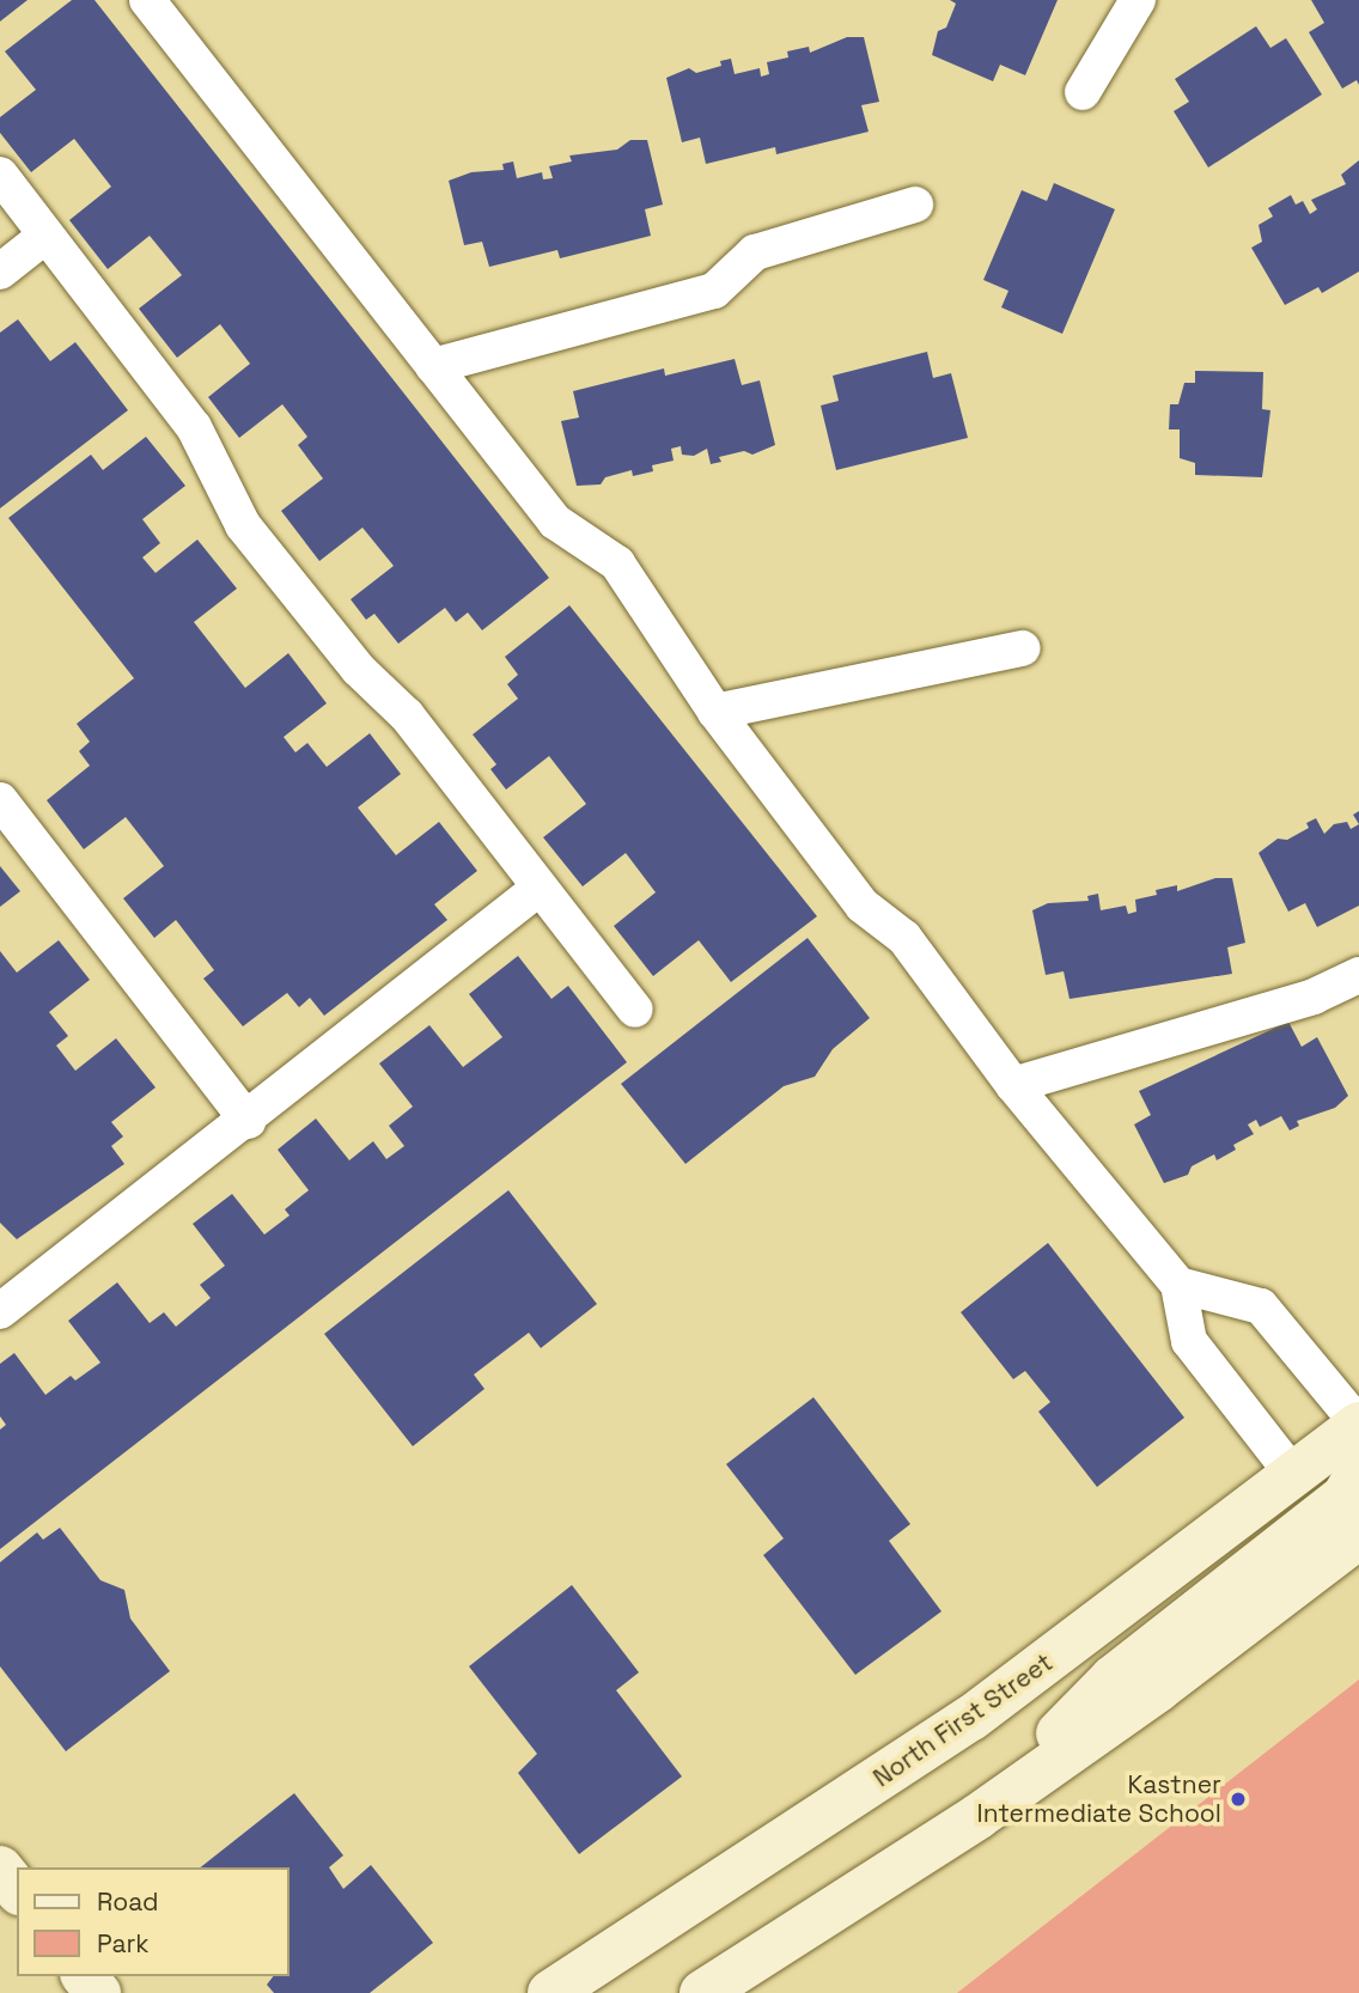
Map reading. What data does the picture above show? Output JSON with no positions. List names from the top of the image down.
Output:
{
  "streets": {
    "main road": ["North First Street"]
  },
  "places": ["Kastner Intermediate School"],
  "legend": ["Road", "Park"]
}
